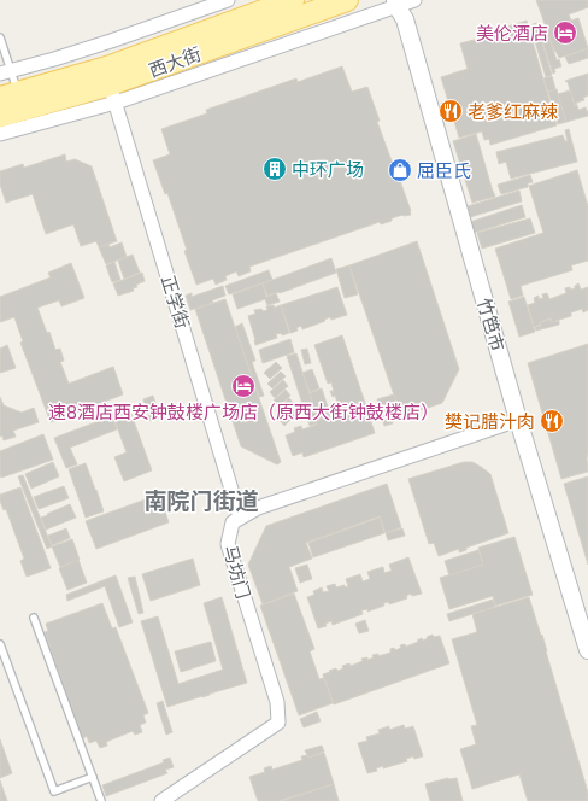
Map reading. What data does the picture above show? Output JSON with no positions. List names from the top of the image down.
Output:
{
  "streets": {
    "main road": ["西大街"],
    "street": ["正学街", "竹笆市", "马坊门"]
  },
  "crossings": [
    ["西大街", "正学街"],
    ["正学街", "马坊门"],
    ["竹笆市", "马坊门"]
  ],
  "districts": ["南院门街道"],
  "places": {
    "hotel": ["美伦酒店", "速8酒店西安钟鼓楼广场店（原西大街钟鼓楼店）"],
    "restaurant": ["老爹红麻辣", "樊记腊汁肉"],
    "building": ["中环广场"],
    "shop": ["屈臣氏"]
  }
}
